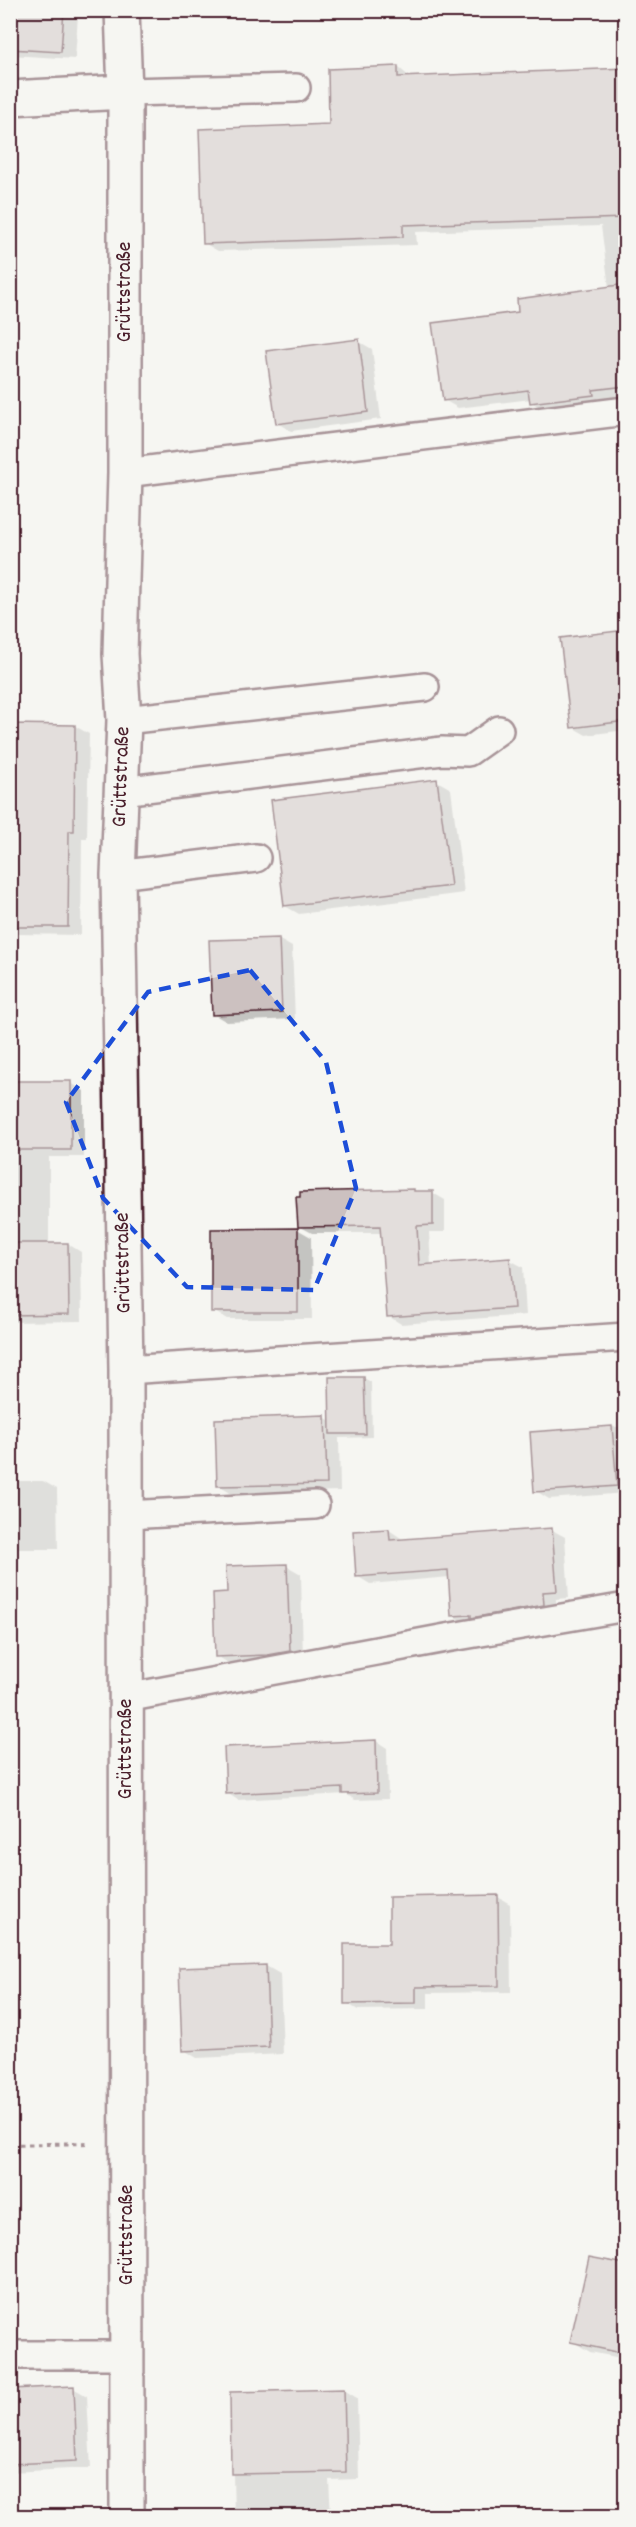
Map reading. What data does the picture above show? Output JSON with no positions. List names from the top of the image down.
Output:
{
  "streets": {
    "street": ["Grüttstraße"]
  }
}
